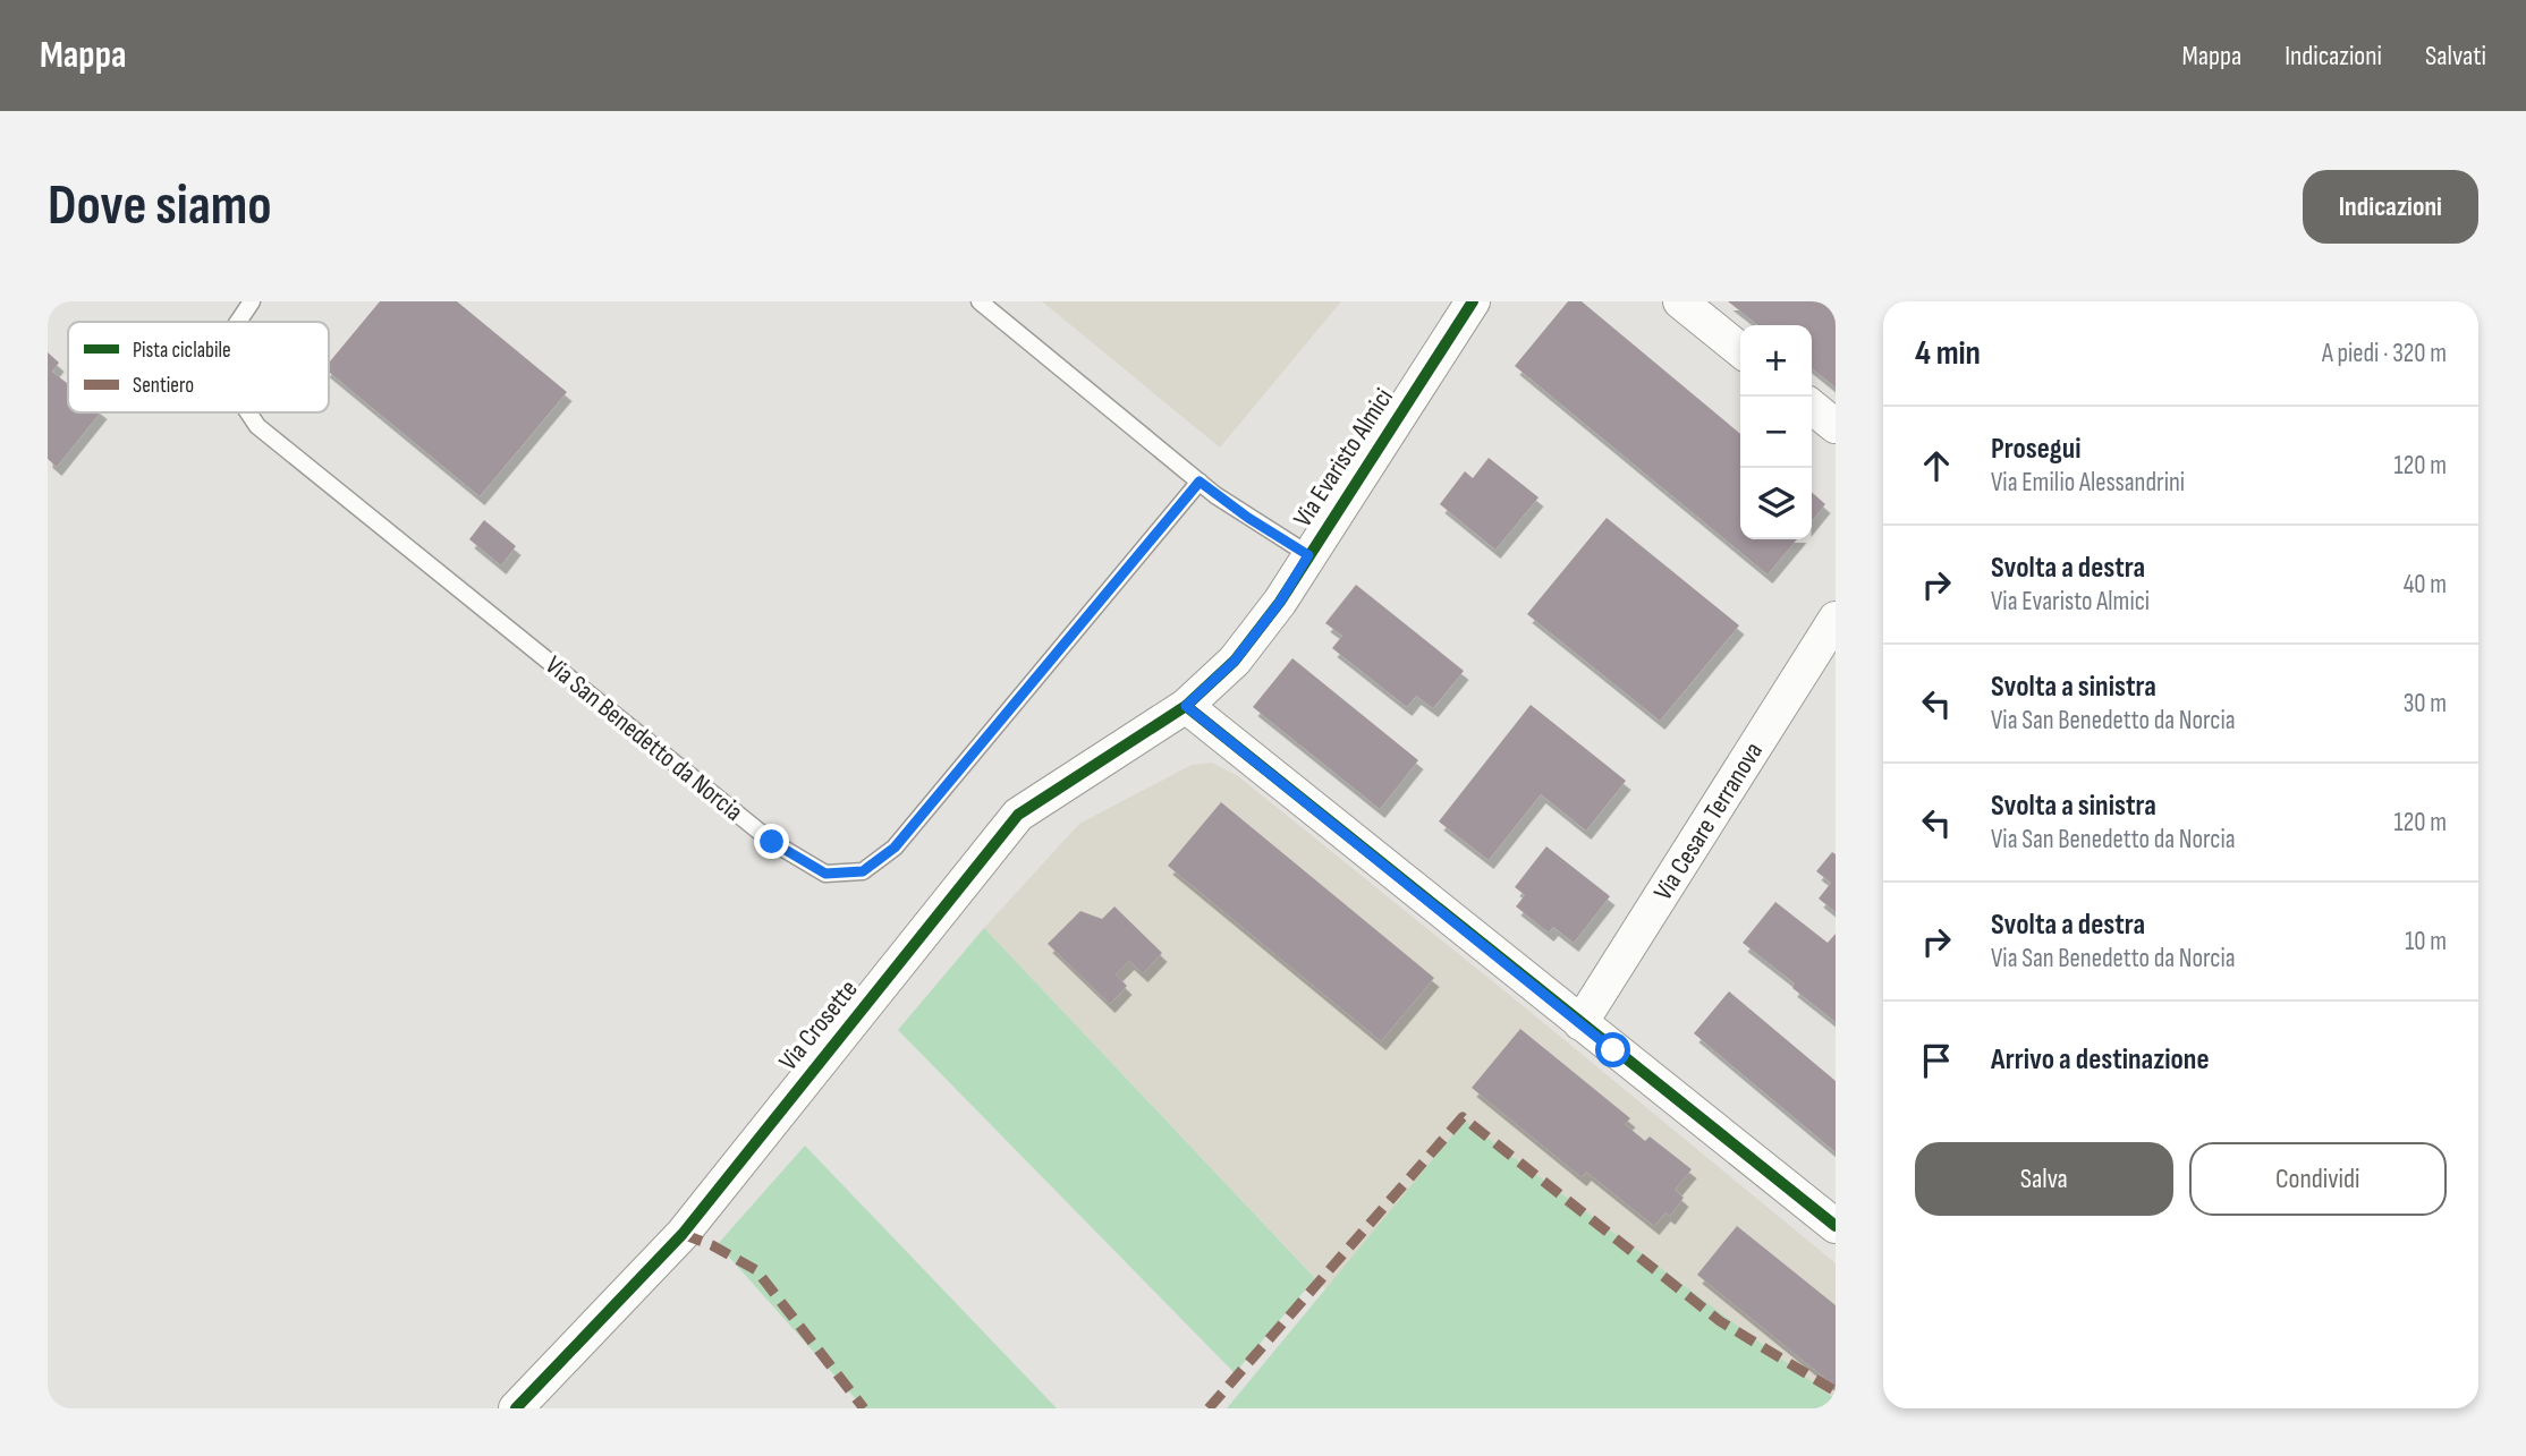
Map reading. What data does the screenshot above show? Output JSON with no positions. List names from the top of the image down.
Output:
{
  "streets": {
    "street": ["Via Evaristo Almici", "Via Cesare Terranova", "Via Crosette"],
    "lane": ["Via San Benedetto da Norcia"]
  },
  "crossings": [
    ["Via Evaristo Almici", "Via Crosette"]
  ],
  "legend": ["Pista ciclabile", "Sentiero"],
  "page": {
    "header": "Mappa",
    "nav": ["Mappa", "Indicazioni", "Salvati"],
    "buttons": [
      "Indicazioni",
      ["Salva", "Condividi"]
    ],
    "title": "Dove siamo",
    "heading": ["4 min", "A piedi · 320 m"],
    "map_buttons": ["+", "−"],
    "list": [
      ["Prosegui", "Via Emilio Alessandrini", "120 m"],
      ["Svolta a destra", "Via Evaristo Almici", "40 m"],
      ["Svolta a sinistra", "Via San Benedetto da Norcia", "30 m"],
      ["Svolta a sinistra", "Via San Benedetto da Norcia", "120 m"],
      ["Svolta a destra", "Via San Benedetto da Norcia", "10 m"],
      "Arrivo a destinazione"
    ]
  }
}
